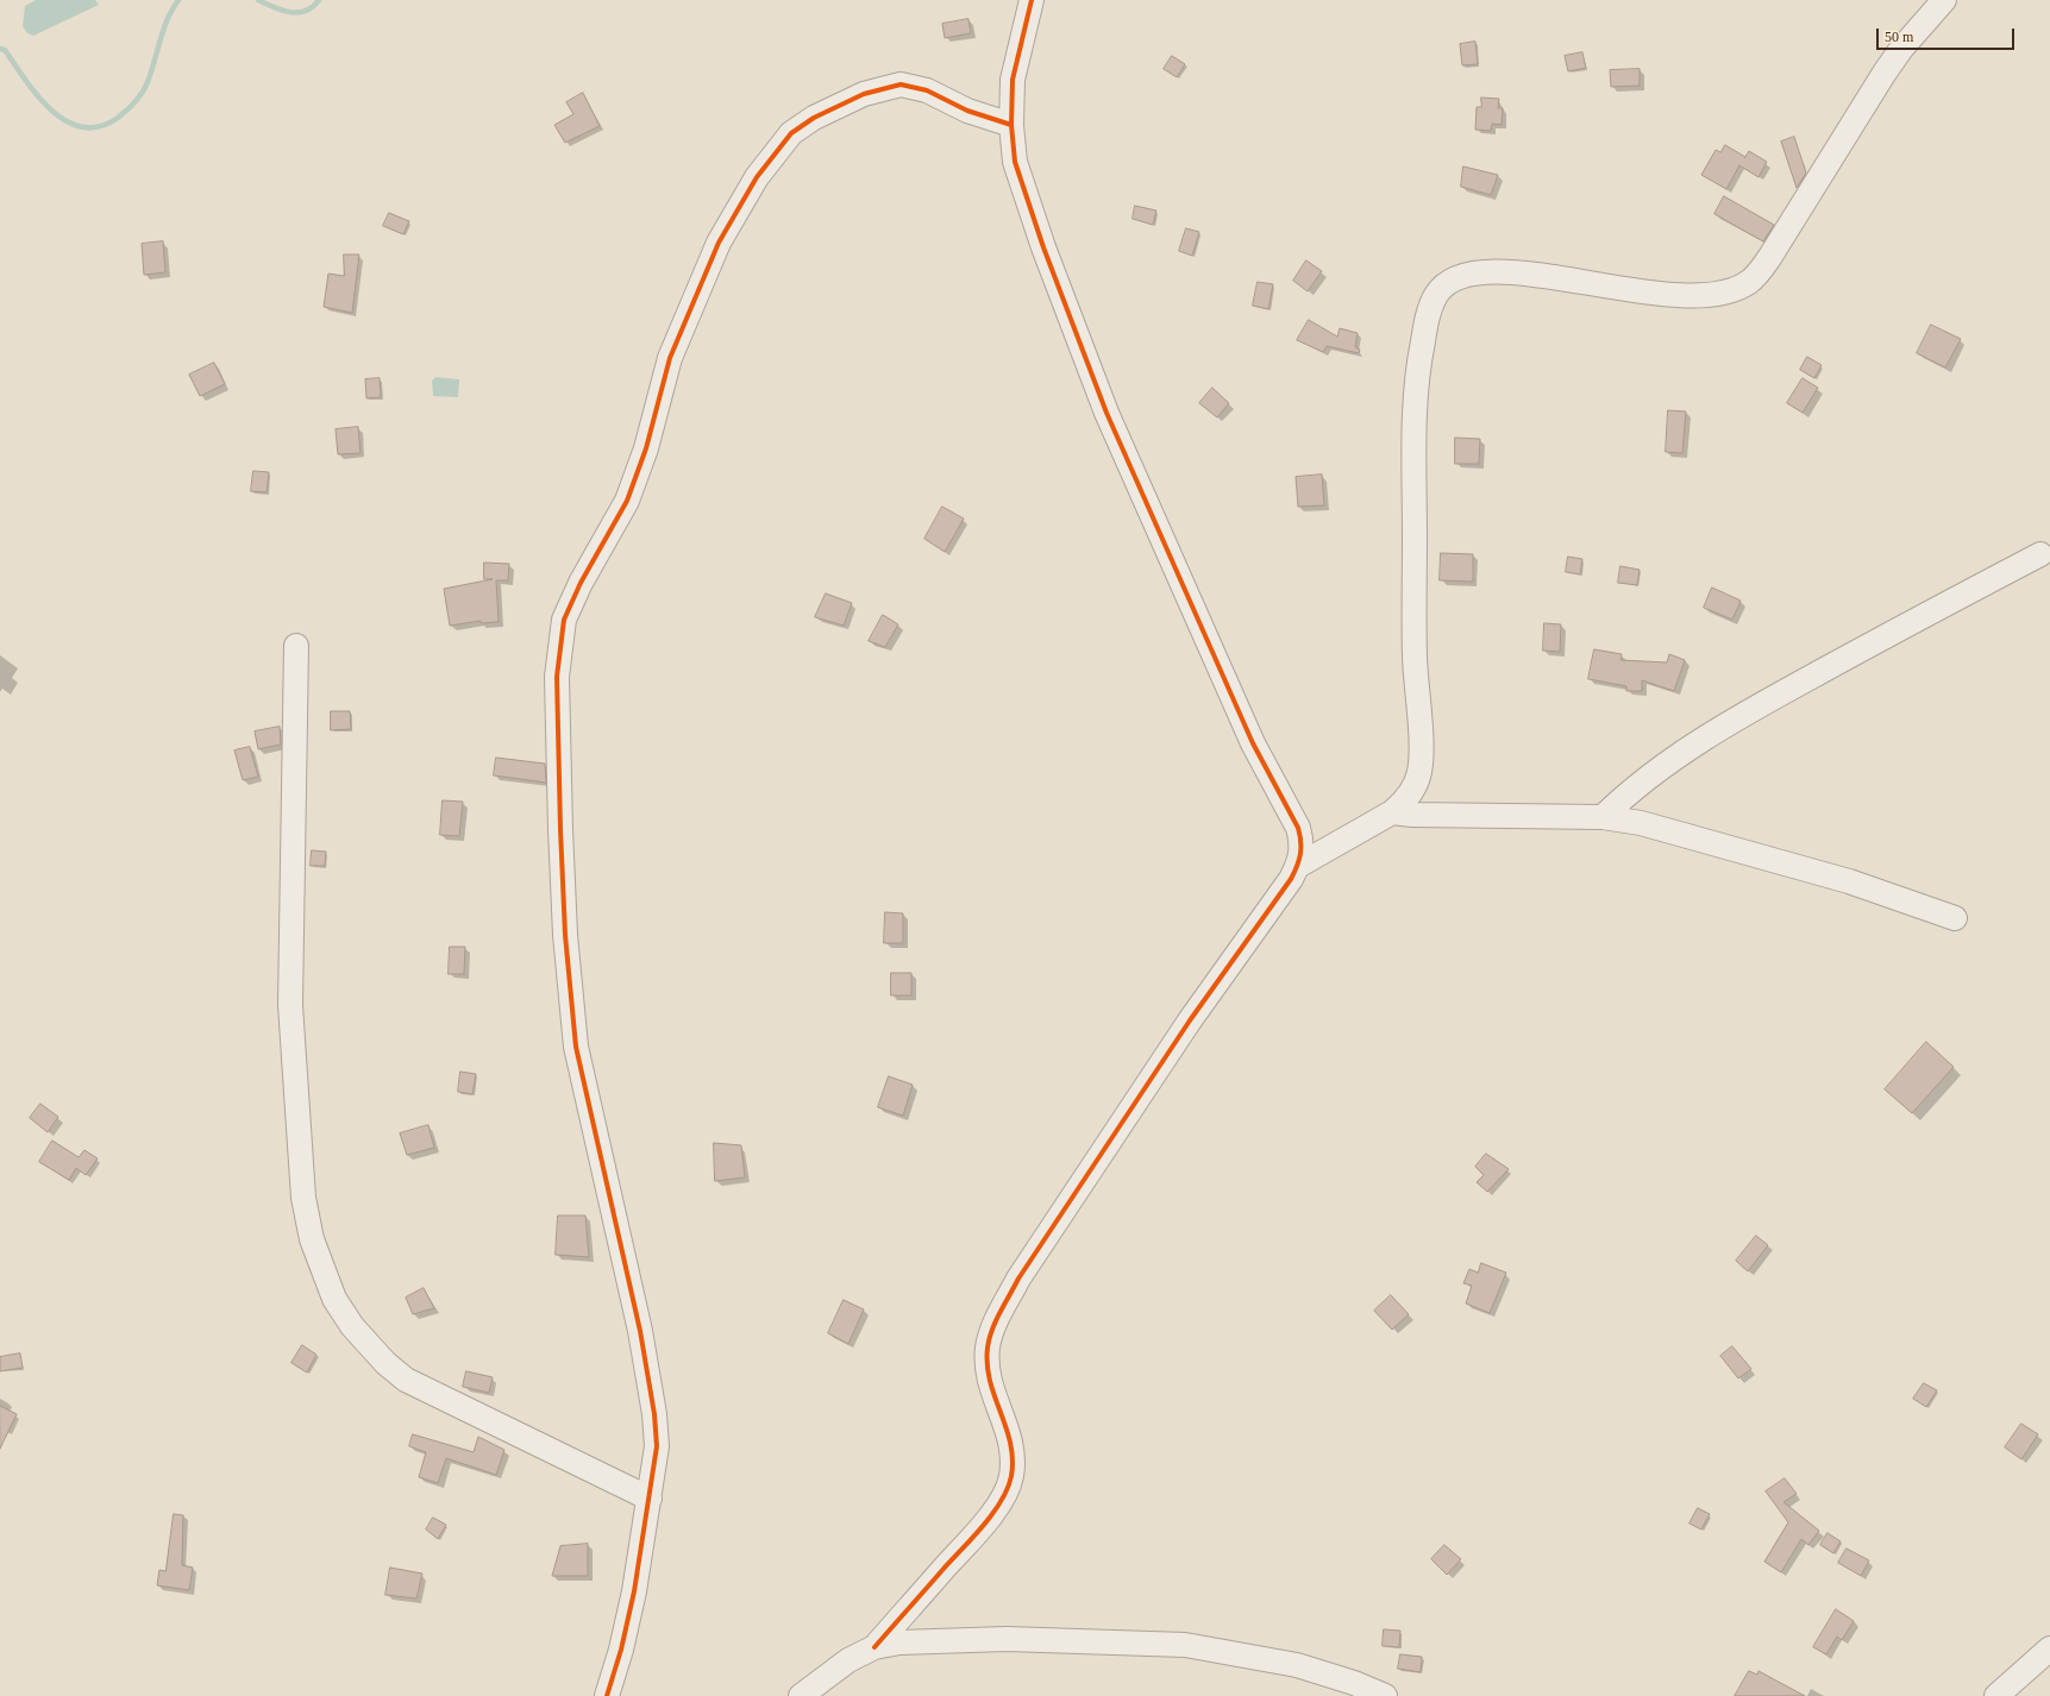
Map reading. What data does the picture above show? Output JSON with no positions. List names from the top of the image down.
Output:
{
  "scale_bar": "50 m"
}
